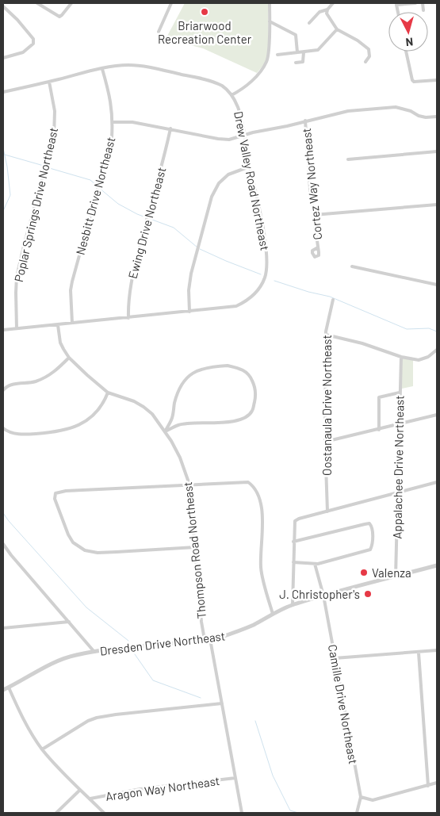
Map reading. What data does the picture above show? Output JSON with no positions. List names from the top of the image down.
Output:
{
  "streets": {
    "street": [
      "Drew Valley Road Northeast",
      "Cortez Way Northeast",
      "Nesbitt Drive Northeast",
      "Poplar Springs Drive Northeast",
      "Ewing Drive Northeast",
      "Oostanaula Drive Northeast",
      "Appalachee Drive Northeast",
      "Thompson Road Northeast",
      "Dresden Drive Northeast",
      "Camille Drive Northeast",
      "Aragon Way Northeast"
    ]
  },
  "crossings": [
    ["Drew Valley Road Northeast", "Nesbitt Drive Northeast"],
    ["Drew Valley Road Northeast", "Poplar Springs Drive Northeast"],
    ["Drew Valley Road Northeast", "Ewing Drive Northeast"],
    ["Drew Valley Road Northeast", "Thompson Road Northeast"],
    ["Appalachee Drive Northeast", "Dresden Drive Northeast"],
    ["Thompson Road Northeast", "Dresden Drive Northeast"],
    ["Thompson Road Northeast", "Aragon Way Northeast"],
    ["Dresden Drive Northeast", "Camille Drive Northeast"]
  ],
  "places": ["Briarwood Recreation Center", "Valenza", "J. Christopher's"],
  "north": "bottom"
}
